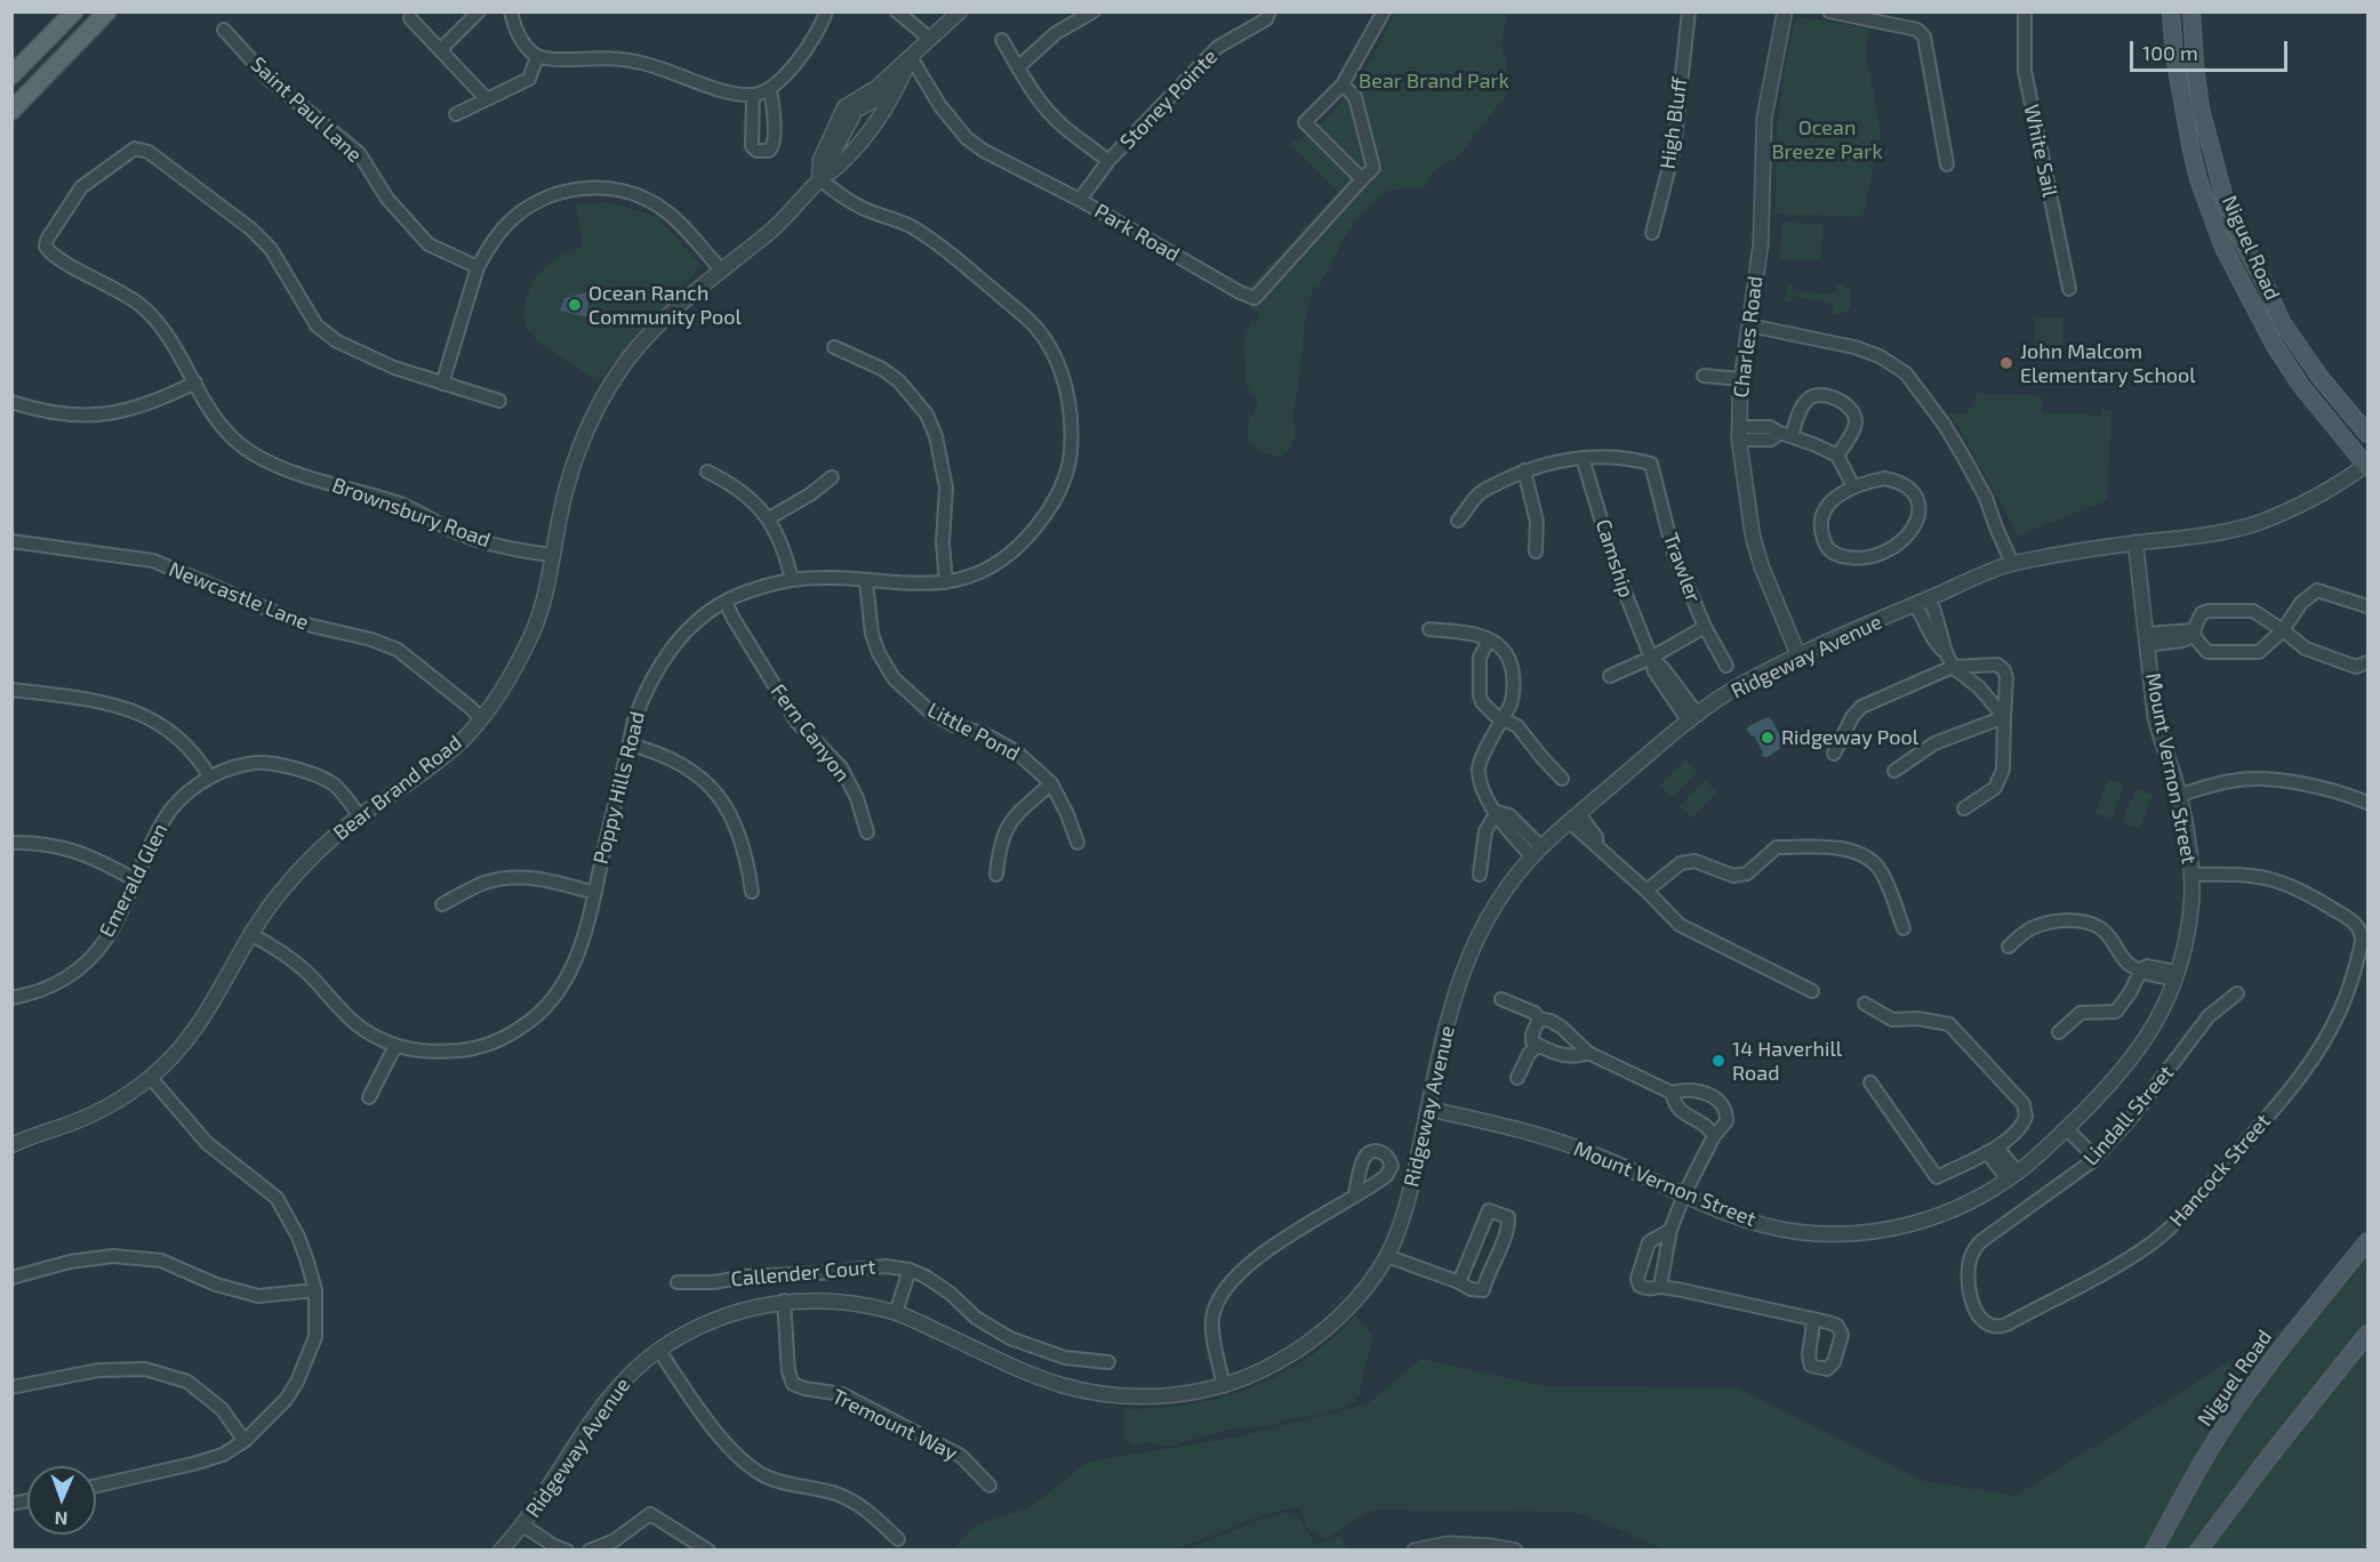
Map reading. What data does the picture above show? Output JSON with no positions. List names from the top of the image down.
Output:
{
  "streets": {
    "main road": ["Niguel Road"],
    "street": [
      "Stoney Pointe",
      "Saint Paul Lane",
      "High Bluff",
      "White Sail",
      "Park Road",
      "Charles Road",
      "Brownsbury Road",
      "Camship",
      "Trawler",
      "Newcastle Lane",
      "Ridgeway Avenue",
      "Little Pond",
      "Fern Canyon",
      "Mount Vernon Street",
      "Bear Brand Road",
      "Poppy Hills Road",
      "Emerald Glen",
      "Lindall Street",
      "Hancock Street",
      "Callender Court",
      "Tremount Way"
    ]
  },
  "crossings": [
    ["Stoney Pointe", "Park Road"],
    ["Park Road", "Bear Brand Road"],
    ["Niguel Road", "Ridgeway Avenue"],
    ["Charles Road", "Ridgeway Avenue"],
    ["Brownsbury Road", "Bear Brand Road"],
    ["Camship", "Trawler"],
    ["Camship", "Ridgeway Avenue"],
    ["Newcastle Lane", "Bear Brand Road"],
    ["Ridgeway Avenue", "Mount Vernon Street"],
    ["Ridgeway Avenue", "Tremount Way"],
    ["Little Pond", "Poppy Hills Road"],
    ["Fern Canyon", "Poppy Hills Road"],
    ["Mount Vernon Street", "Hancock Street"],
    ["Bear Brand Road", "Poppy Hills Road"],
    ["Bear Brand Road", "Emerald Glen"],
    ["Lindall Street", "Hancock Street"]
  ],
  "parks": ["Bear Brand Park", "Ocean Breeze Park"],
  "places": [
    "Ocean Ranch Community Pool",
    "John Malcom Elementary School",
    "Ridgeway Pool",
    "14 Haverhill Road"
  ],
  "scale_bar": "100 m",
  "north": "bottom"
}
